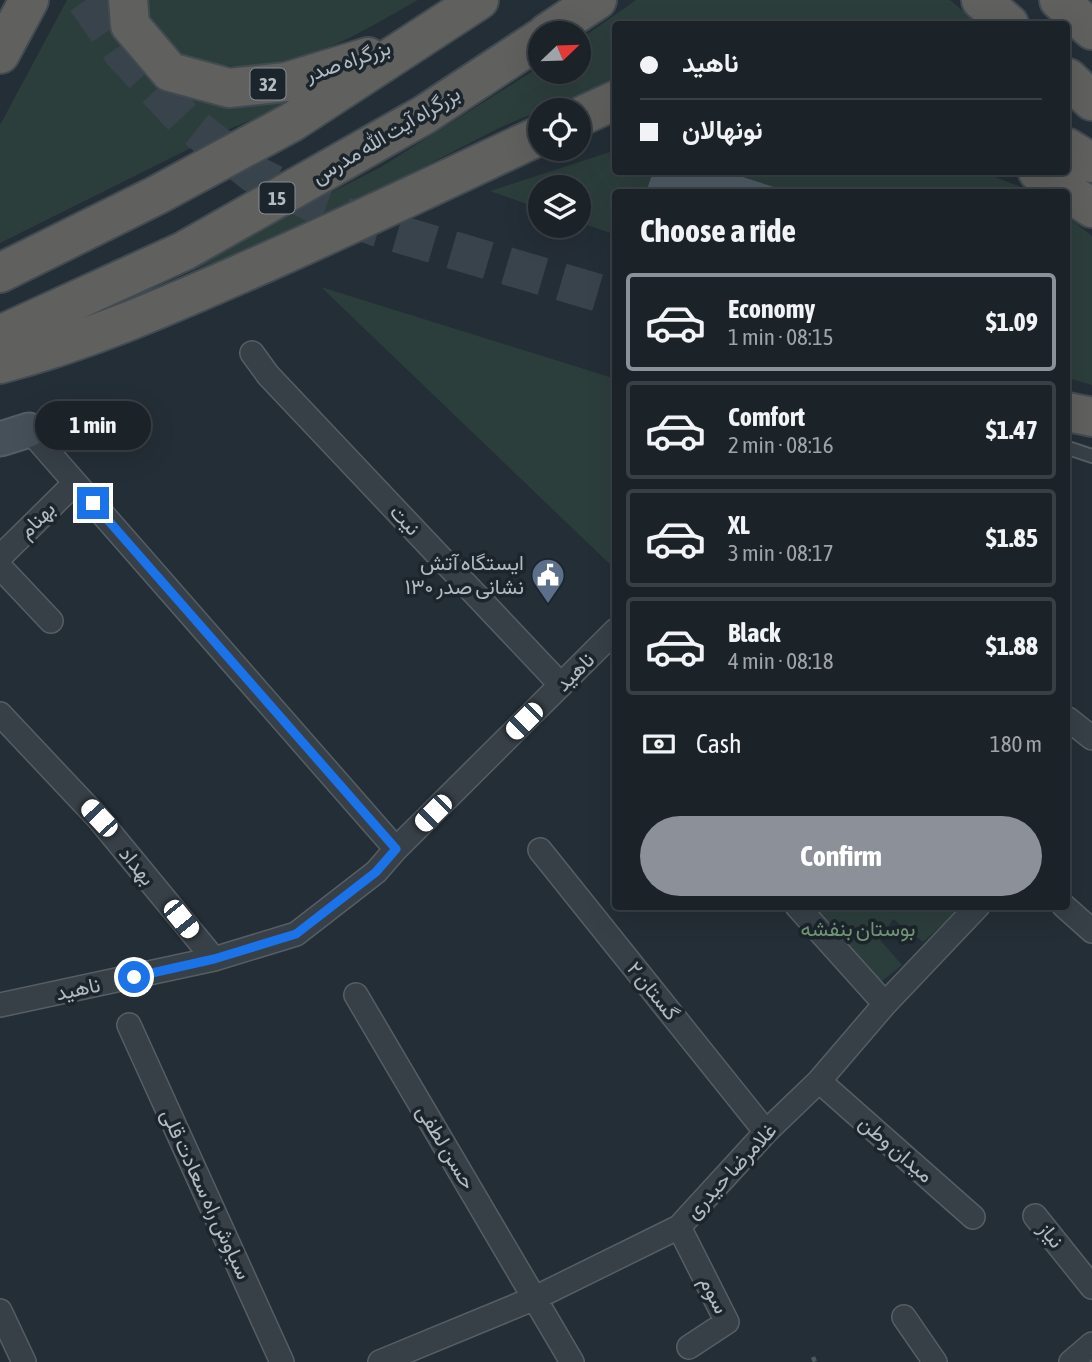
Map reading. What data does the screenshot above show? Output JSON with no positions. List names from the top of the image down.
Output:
{
  "streets": {
    "highway": [
      "بزرگراه صدر",
      "32",
      "بزرگراه آیت الله مدرس",
      "15"
    ],
    "street": [
      "بهنام",
      "نیت",
      "ناهید",
      "بهداد",
      "گستان ۲",
      "حسن لطفی",
      "میدان وطن",
      "غلامرضا حیدری",
      "سیاوش راه سعادت قلی",
      "نیاز",
      "سوم"
    ]
  },
  "crossings": [
    ["نیت", "ناهید"],
    ["ناهید", "بهداد"],
    ["گستان ۲", "غلامرضا حیدری"],
    ["حسن لطفی", "غلامرضا حیدری"],
    ["میدان وطن", "غلامرضا حیدری"],
    ["غلامرضا حیدری", "سوم"]
  ],
  "parks": ["بوستان بنفشه"],
  "places": {
    "public building": ["ایستگاه آتش نشانی صدر ۱۳۰"]
  },
  "north": "top right",
  "page": {
    "banner": ["ناهید", "نونهالان"],
    "heading": "Choose a ride",
    "list": [
      {
        "name": "Economy",
        "note": "1 min · 08:15",
        "value": "$1.09"
      },
      {
        "name": "Comfort",
        "note": "2 min · 08:16",
        "value": "$1.47"
      },
      {
        "name": "XL",
        "note": "3 min · 08:17",
        "value": "$1.85"
      },
      {
        "name": "Black",
        "note": "4 min · 08:18",
        "value": "$1.88"
      }
    ],
    "bubble": "1 min",
    "pay": ["Cash", "180 m"],
    "buttons": "Confirm"
  }
}
